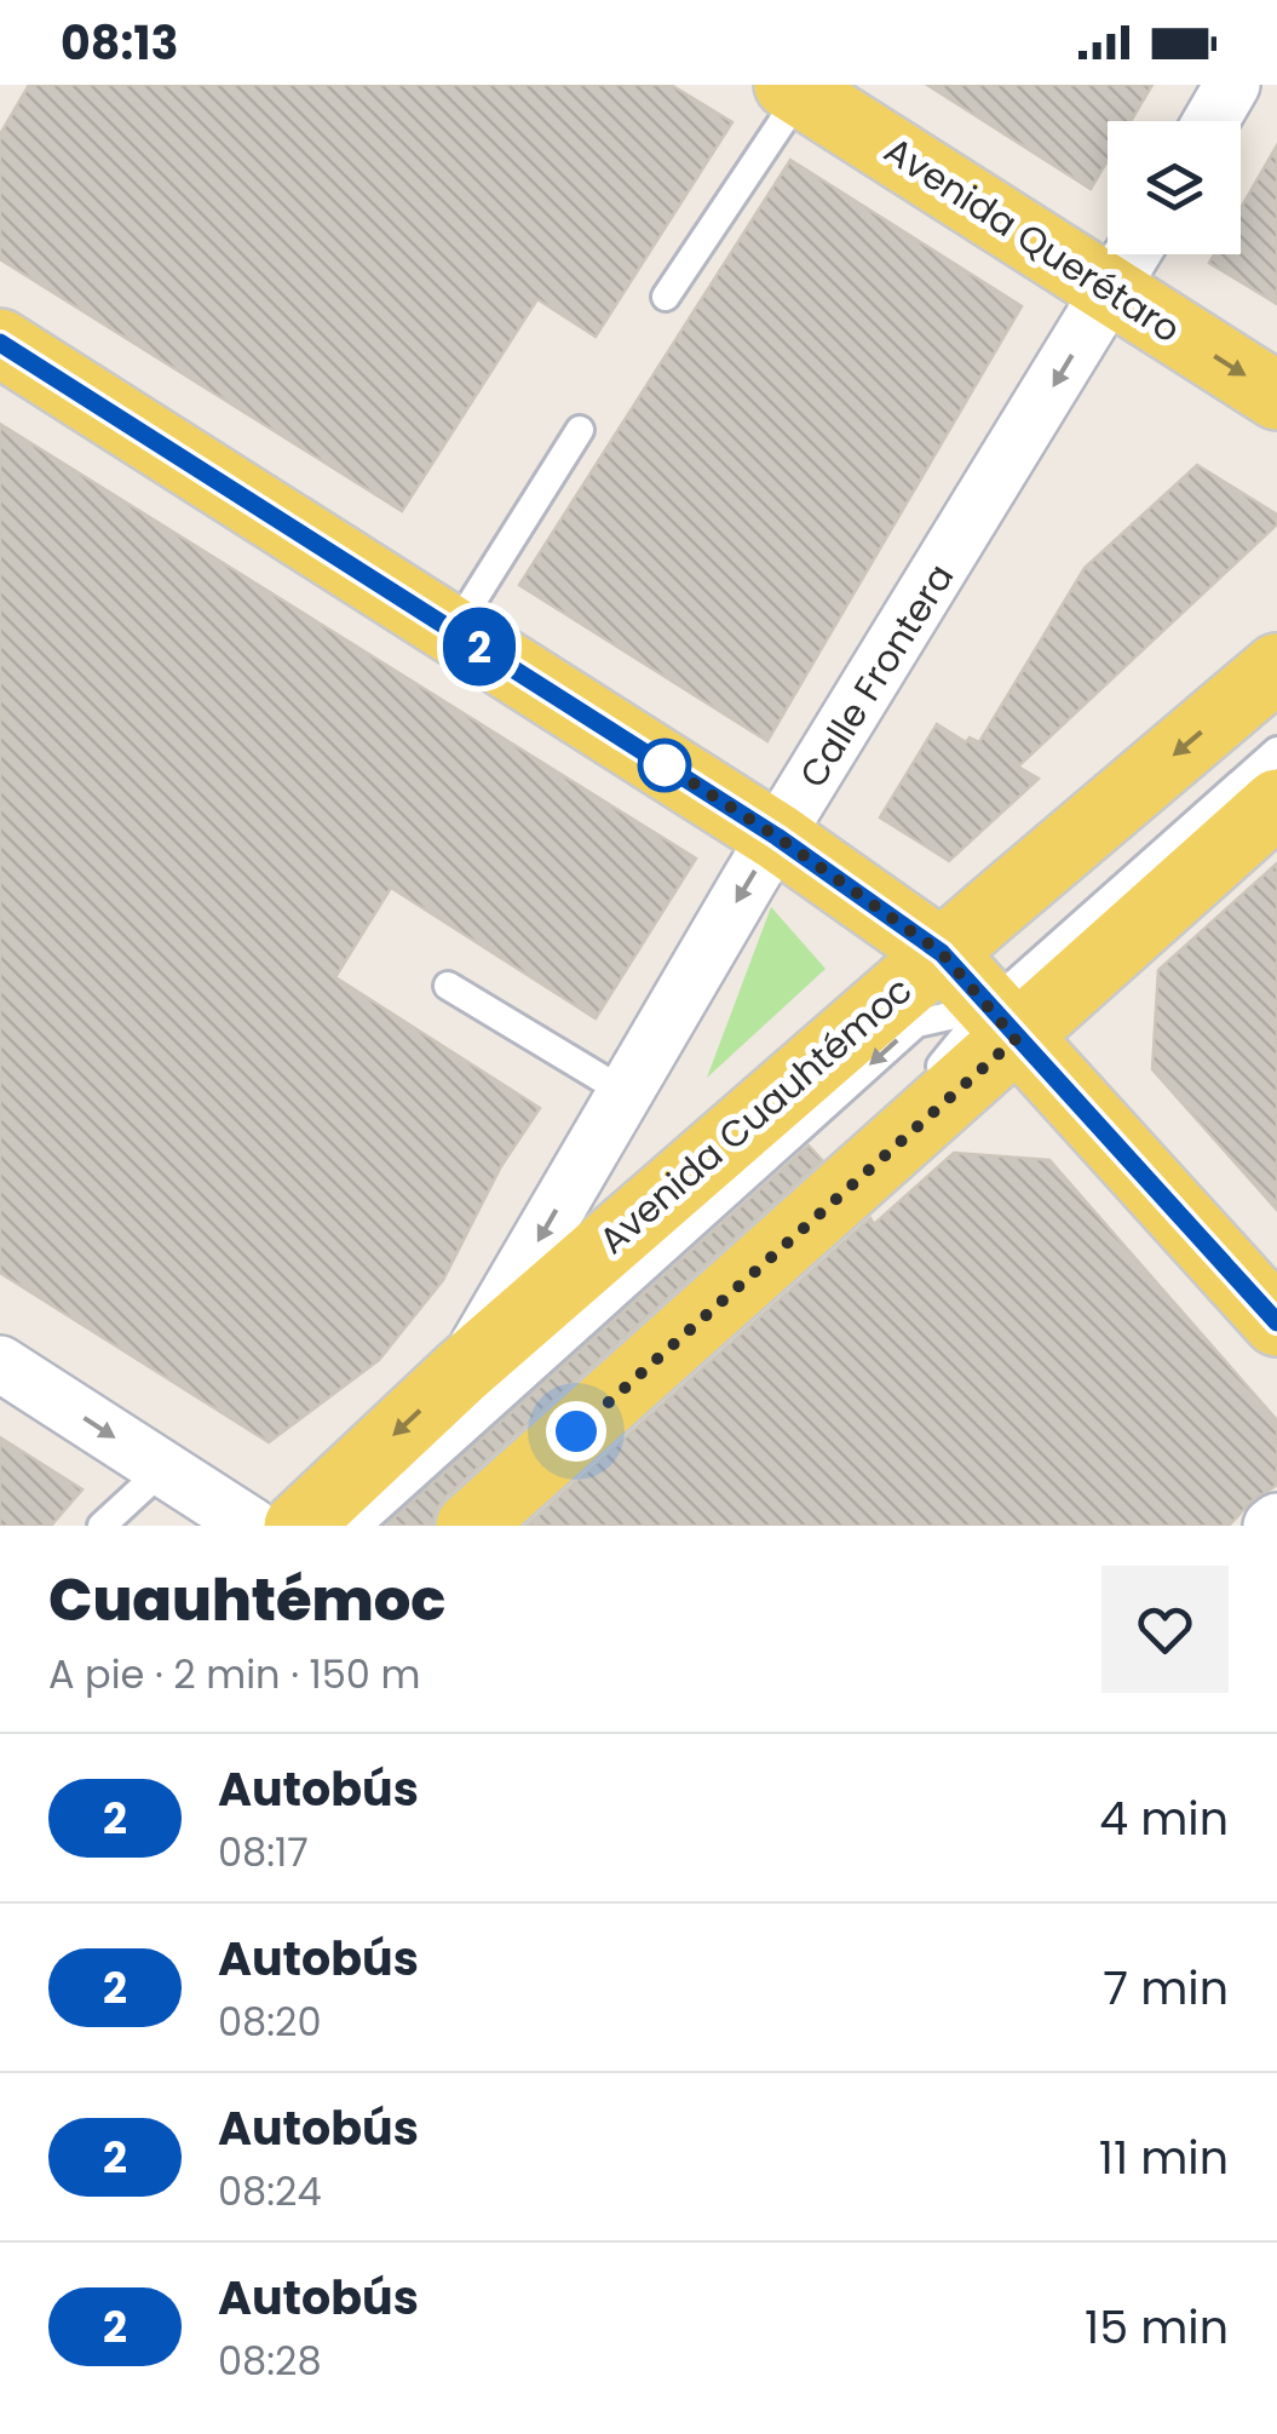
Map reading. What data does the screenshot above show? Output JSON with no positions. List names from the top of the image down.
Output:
{
  "streets": {
    "main road": ["Avenida Querétaro", "Avenida Cuauhtémoc"],
    "street": ["Calle Frontera"]
  },
  "crossings": [
    ["Avenida Querétaro", "Calle Frontera"],
    ["Calle Frontera", "Avenida Cuauhtémoc"]
  ],
  "one_way": ["Calle Frontera"],
  "lines": ["bus line 2"],
  "page": {
    "status": "08:13",
    "on_map": "2",
    "heading": ["Cuauhtémoc", "A pie · 2 min · 150 m"],
    "list": [
      {
        "mark": "2",
        "name": "Autobús",
        "note": "08:17",
        "value": "4 min"
      },
      {
        "mark": "2",
        "name": "Autobús",
        "note": "08:20",
        "value": "7 min"
      },
      {
        "mark": "2",
        "name": "Autobús",
        "note": "08:24",
        "value": "11 min"
      },
      {
        "mark": "2",
        "name": "Autobús",
        "note": "08:28",
        "value": "15 min"
      }
    ]
  }
}
